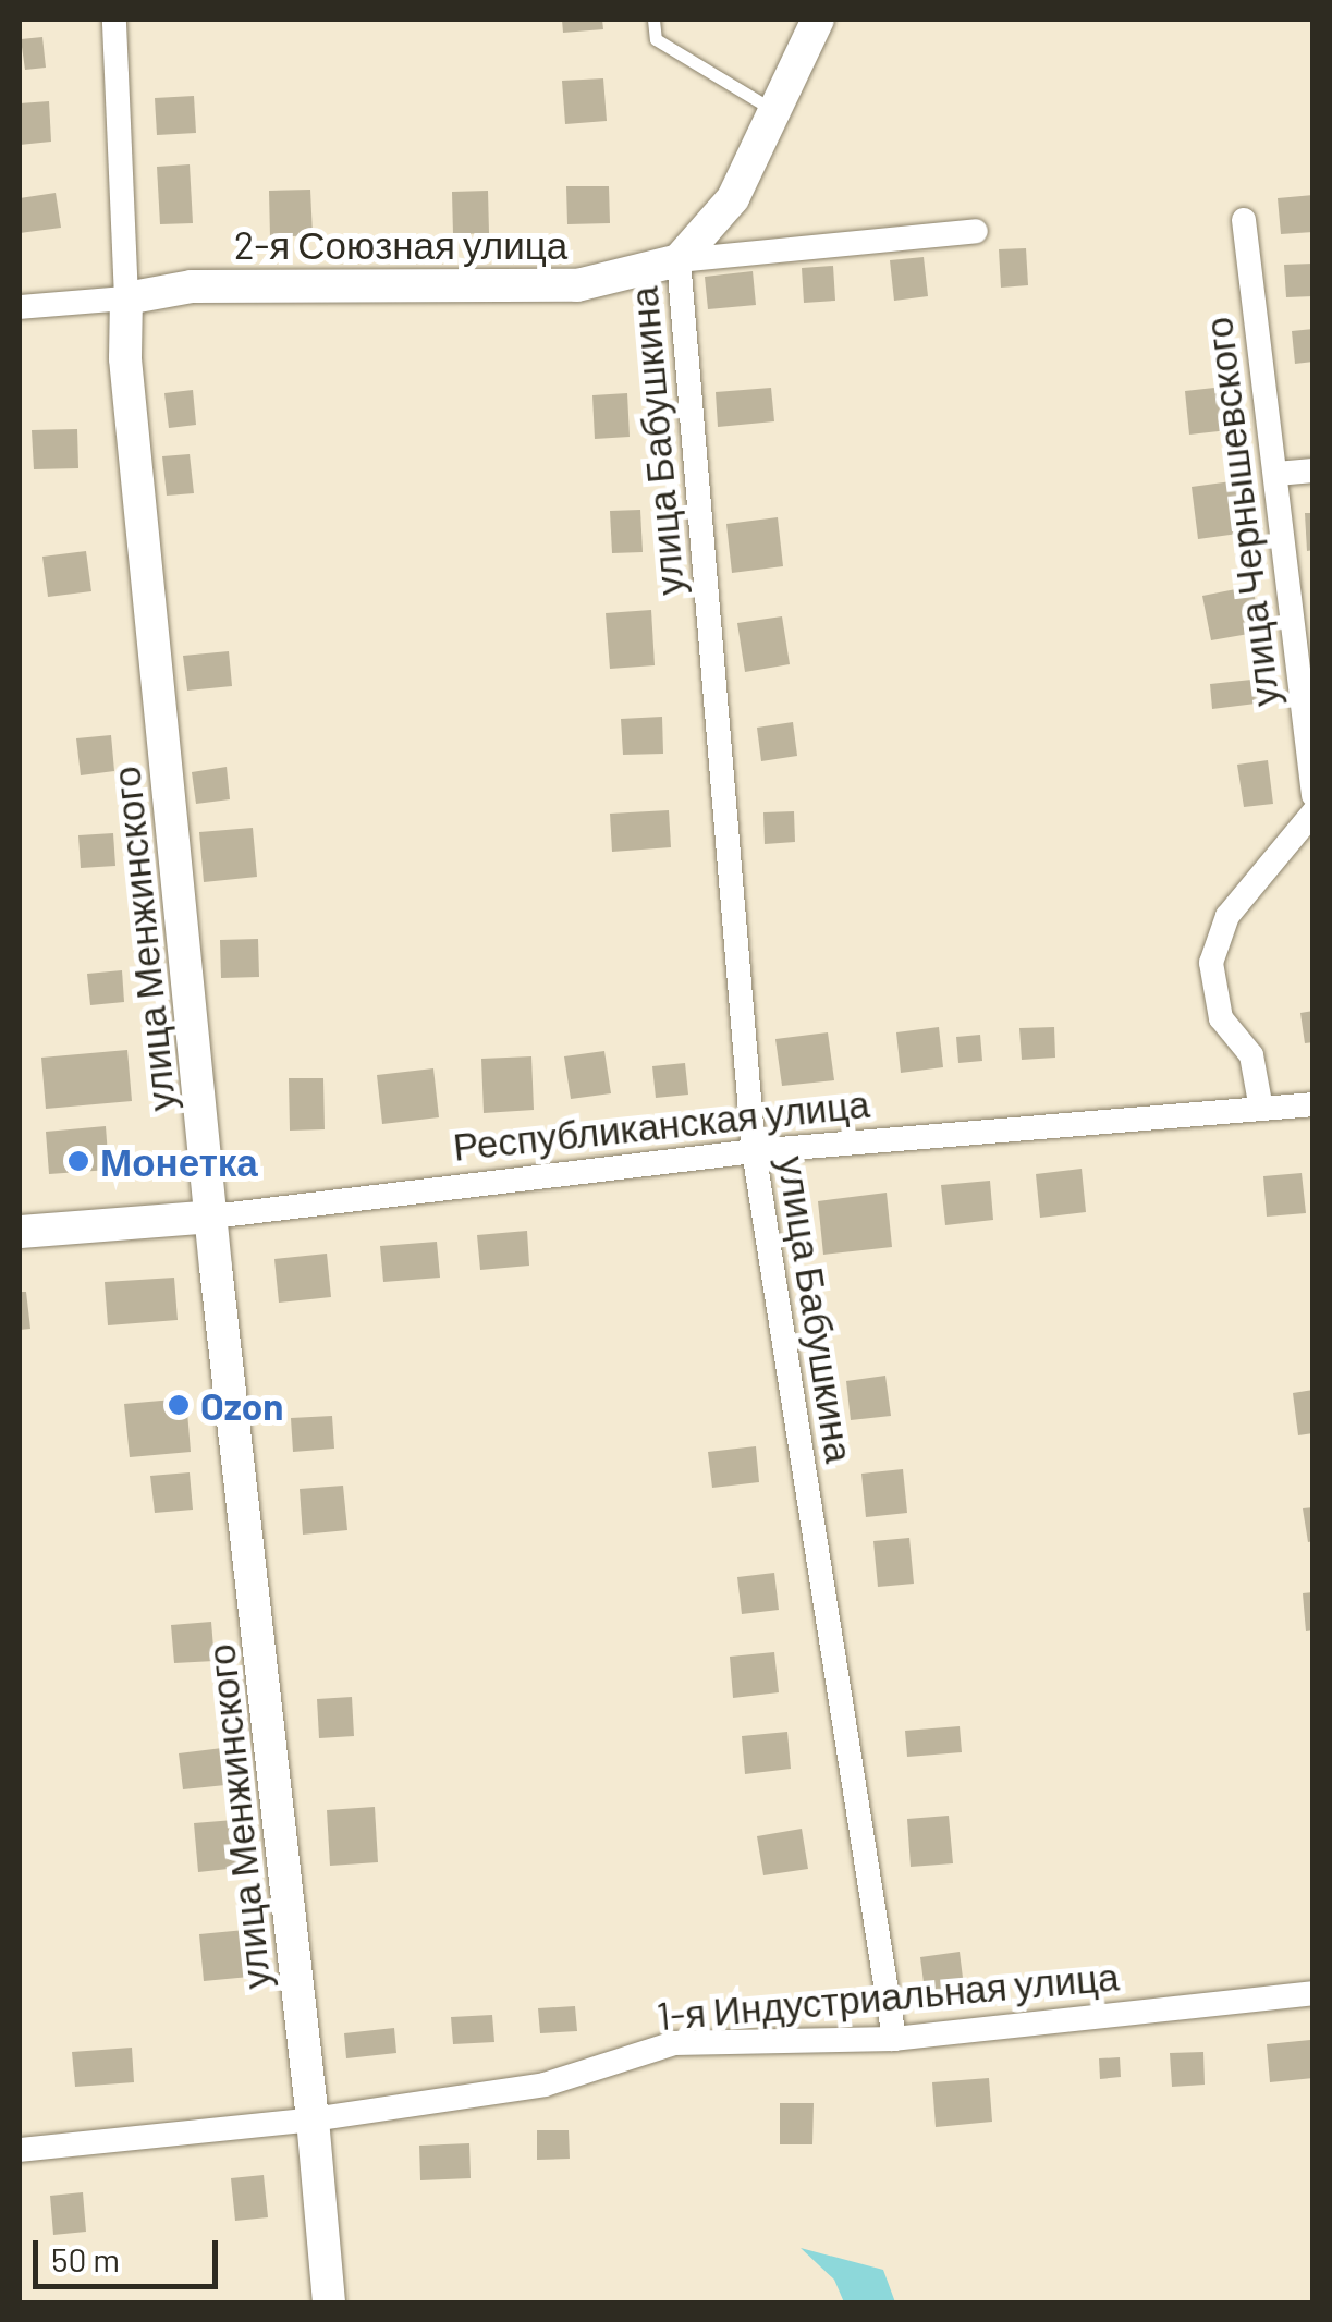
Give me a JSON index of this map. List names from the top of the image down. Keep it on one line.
{"streets":{"main road":["2-я Союзная улица","улица Менжинского","Республиканская улица"],"street":["улица Бабушкина","улица Чернышевского","1-я Индустриальная улица"]},"crossings":[["2-я Союзная улица","улица Бабушкина"],["2-я Союзная улица","улица Менжинского"],["улица Бабушкина","Республиканская улица"],["улица Бабушкина","1-я Индустриальная улица"],["улица Менжинского","Республиканская улица"],["улица Менжинского","1-я Индустриальная улица"]],"places":["Монетка","Ozon"],"scale_bar":"50 m"}
